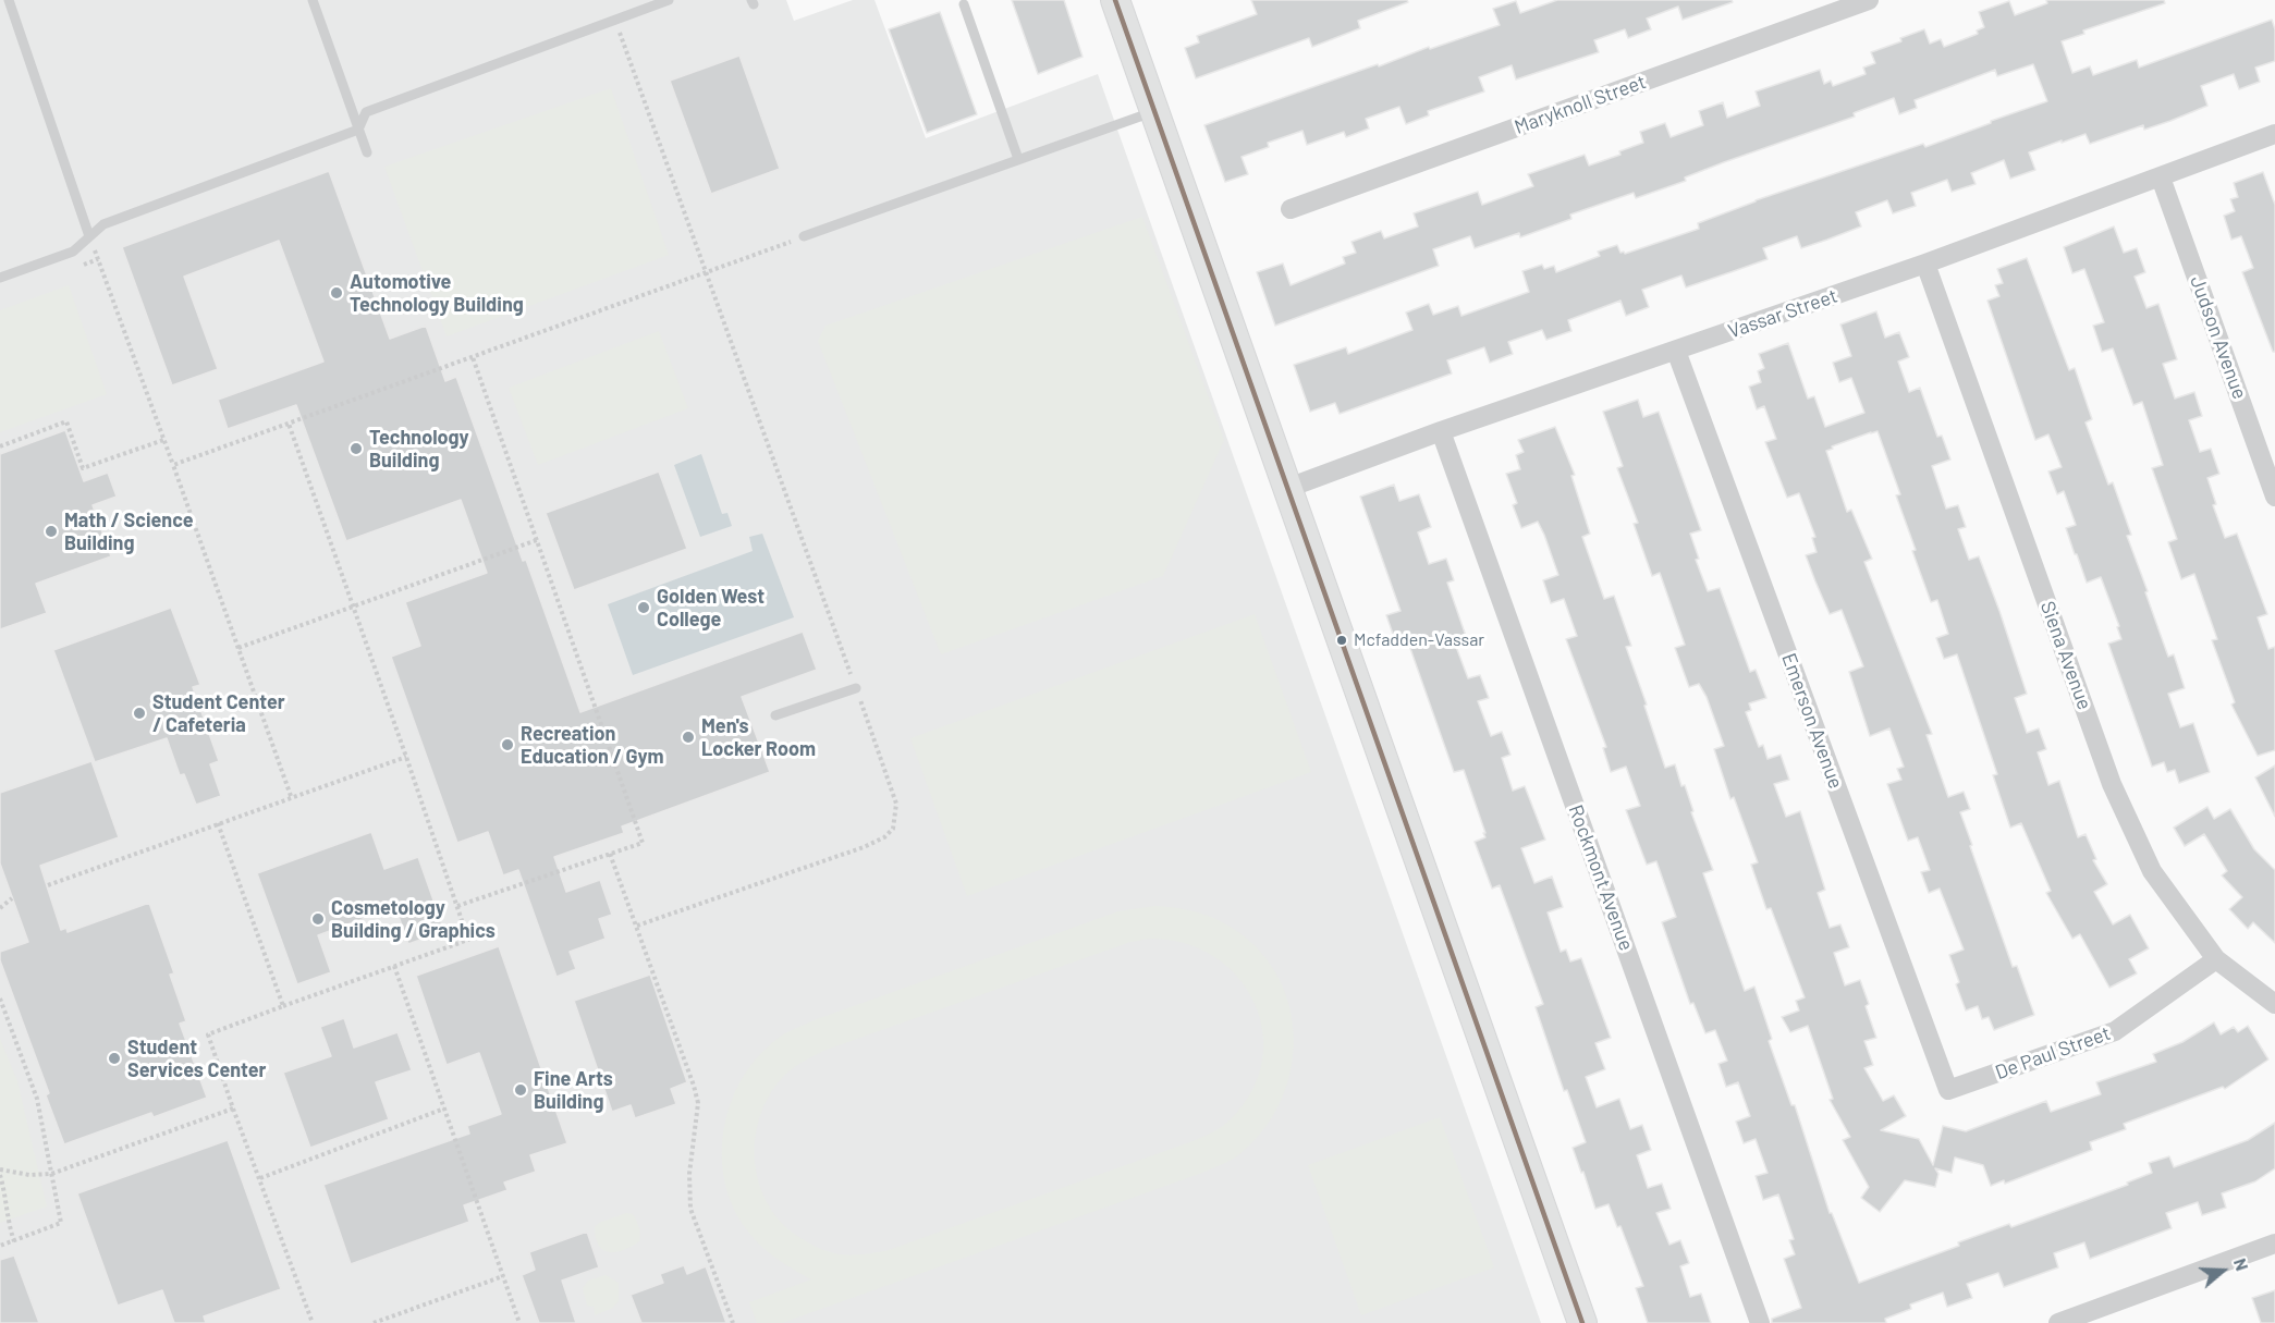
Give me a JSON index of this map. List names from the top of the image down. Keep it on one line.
{"streets":{"street":["Maryknoll Street","Vassar Street","Judson Avenue","Siena Avenue","Emerson Avenue","Rockmont Avenue","De Paul Street"]},"crossings":[["Vassar Street","Judson Avenue"],["Vassar Street","Siena Avenue"],["Vassar Street","Emerson Avenue"],["Vassar Street","Rockmont Avenue"],["Siena Avenue","De Paul Street"],["Emerson Avenue","De Paul Street"]],"places":["Automotive Technology Building","Technology Building","Math / Science Building","Golden West College","Mcfadden-Vassar","Student Center / Cafeteria","Men's Locker Room","Recreation Education / Gym","Cosmetology Building / Graphics","Student Services Center","Fine Arts Building"],"north":"right"}
